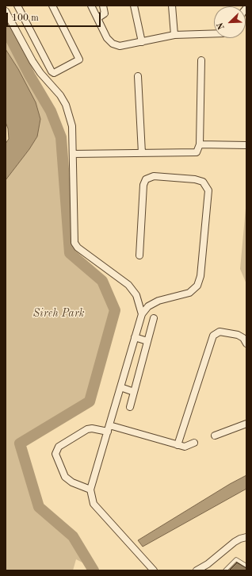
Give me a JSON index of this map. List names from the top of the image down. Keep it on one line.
{"parks":["Sireh Park"],"scale_bar":"100 m","north":"bottom left"}
